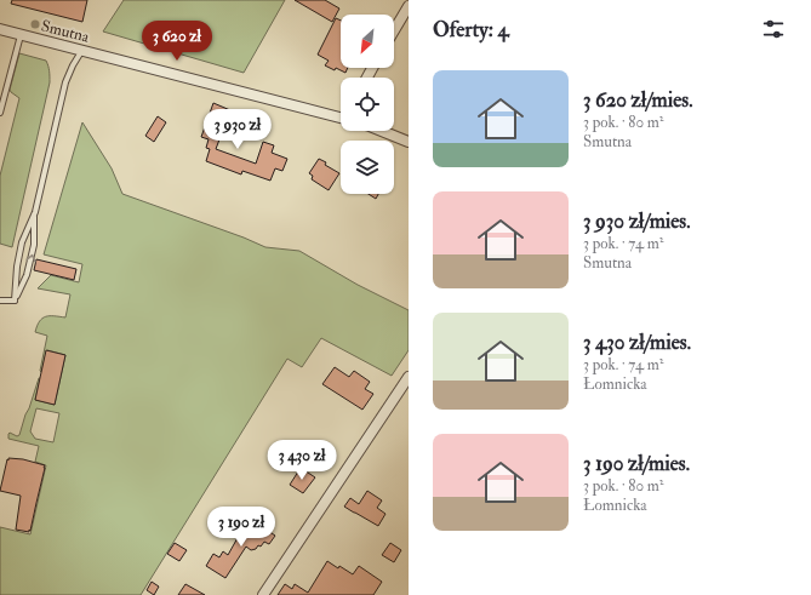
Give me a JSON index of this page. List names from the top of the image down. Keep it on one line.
{"streets":{"street":["Smutna"]},"north":"bottom left","page":{"heading":"Oferty: 4","price":["3 620 zł","3 930 zł","3 430 zł","3 190 zł"],"list":[{"name":"3 620 zł/mies.","note":"3 pok. · 80 m² · Smutna"},{"name":"3 930 zł/mies.","note":"3 pok. · 74 m² · Smutna"},{"name":"3 430 zł/mies.","note":"3 pok. · 74 m² · Łomnicka"},{"name":"3 190 zł/mies.","note":"3 pok. · 80 m² · Łomnicka"}]}}
